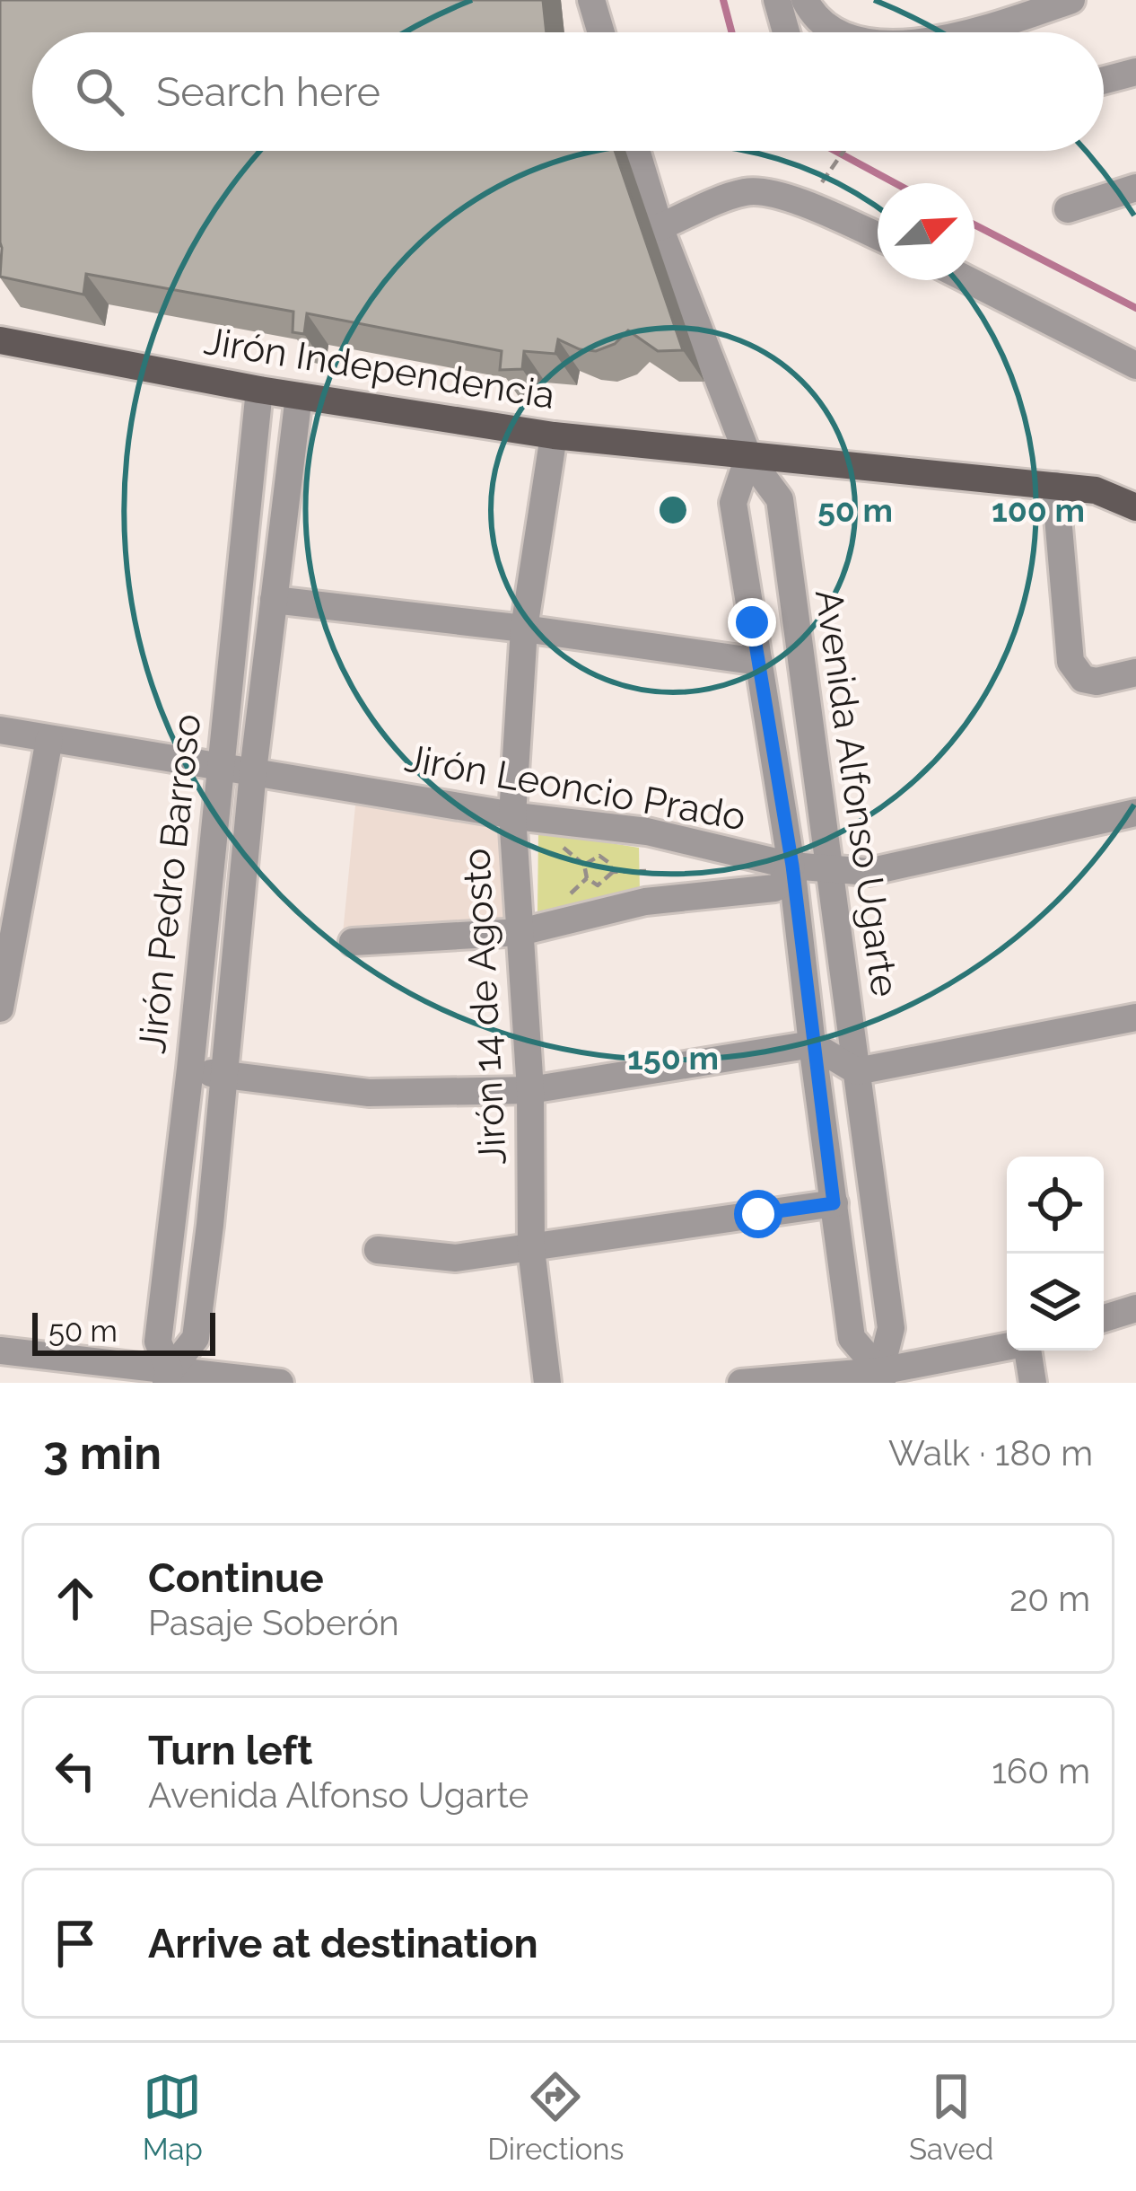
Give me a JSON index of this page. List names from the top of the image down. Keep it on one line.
{"streets":{"main road":["Jirón Independencia"],"street":["Jirón Leoncio Prado","Avenida Alfonso Ugarte","Jirón Pedro Barroso","Jirón 14 de Agosto"]},"crossings":[["Jirón Independencia","Avenida Alfonso Ugarte"],["Jirón Independencia","Jirón Pedro Barroso"],["Jirón Independencia","Jirón 14 de Agosto"],["Jirón Leoncio Prado","Avenida Alfonso Ugarte"],["Jirón Leoncio Prado","Jirón Pedro Barroso"],["Jirón Leoncio Prado","Jirón 14 de Agosto"]],"scale_bar":"50 m","north":"top right","page":{"search":"Search here","scale":"50 m","heading":["3 min","Walk · 180 m"],"list":[["Continue","Pasaje Soberón","20 m"],["Turn left","Avenida Alfonso Ugarte","160 m"],"Arrive at destination"],"nav":["Map","Directions","Saved"]},"rings":["50 m","100 m","150 m"]}
